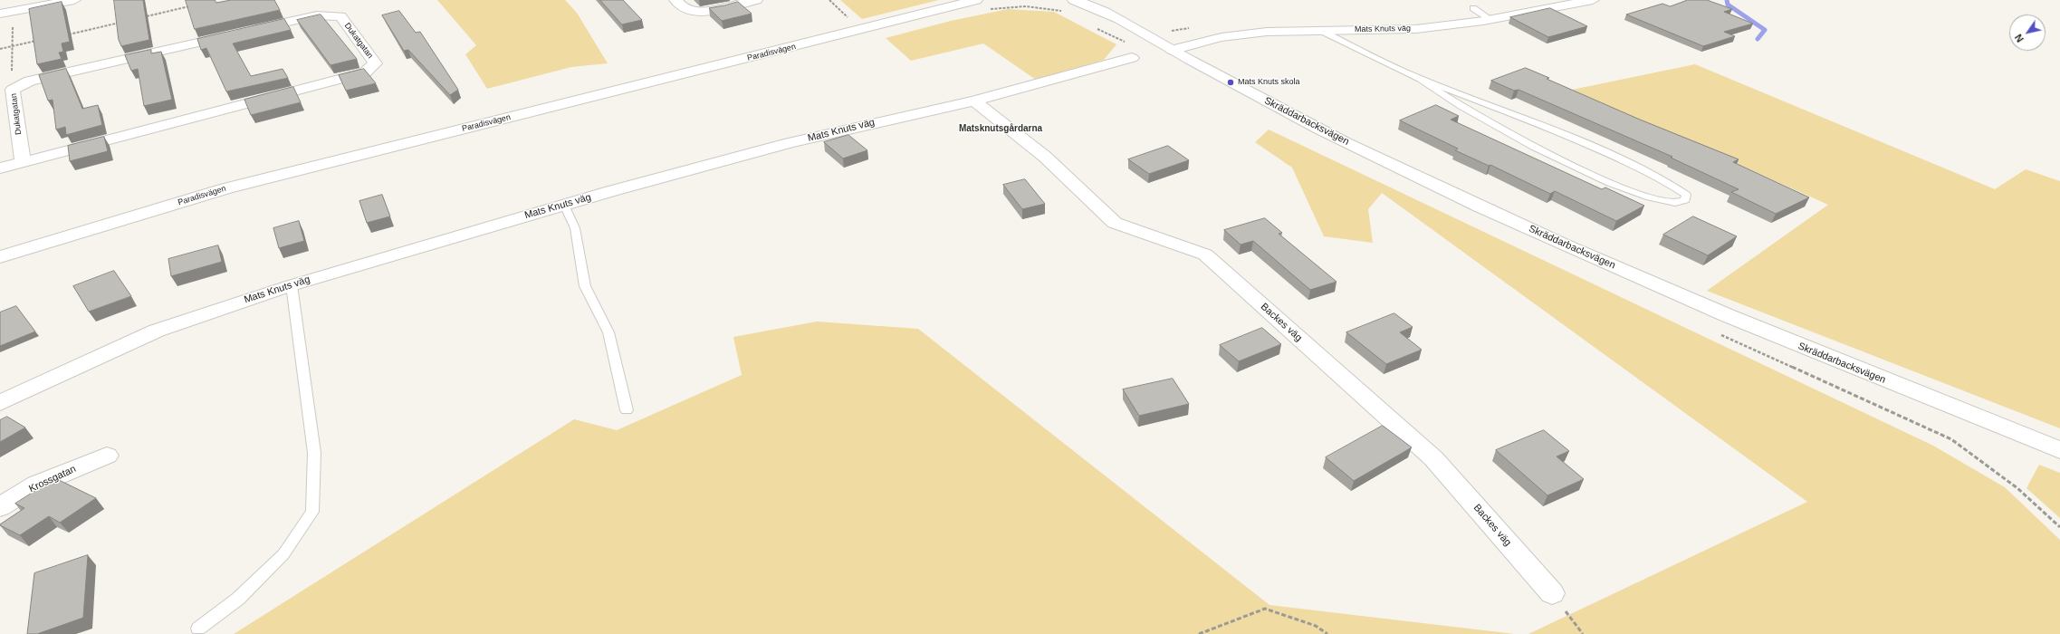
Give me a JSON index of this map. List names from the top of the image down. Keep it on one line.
{"streets":{"street":["Mats Knuts väg","Dukatgatan","Paradisvägen","Skräddarbacksvägen","Backes väg","Krossgatan"]},"crossings":[["Mats Knuts väg","Skräddarbacksvägen"],["Mats Knuts väg","Backes väg"]],"districts":["Matsknutsgårdarna"],"places":["Mats Knuts skola"],"north":"bottom left"}
